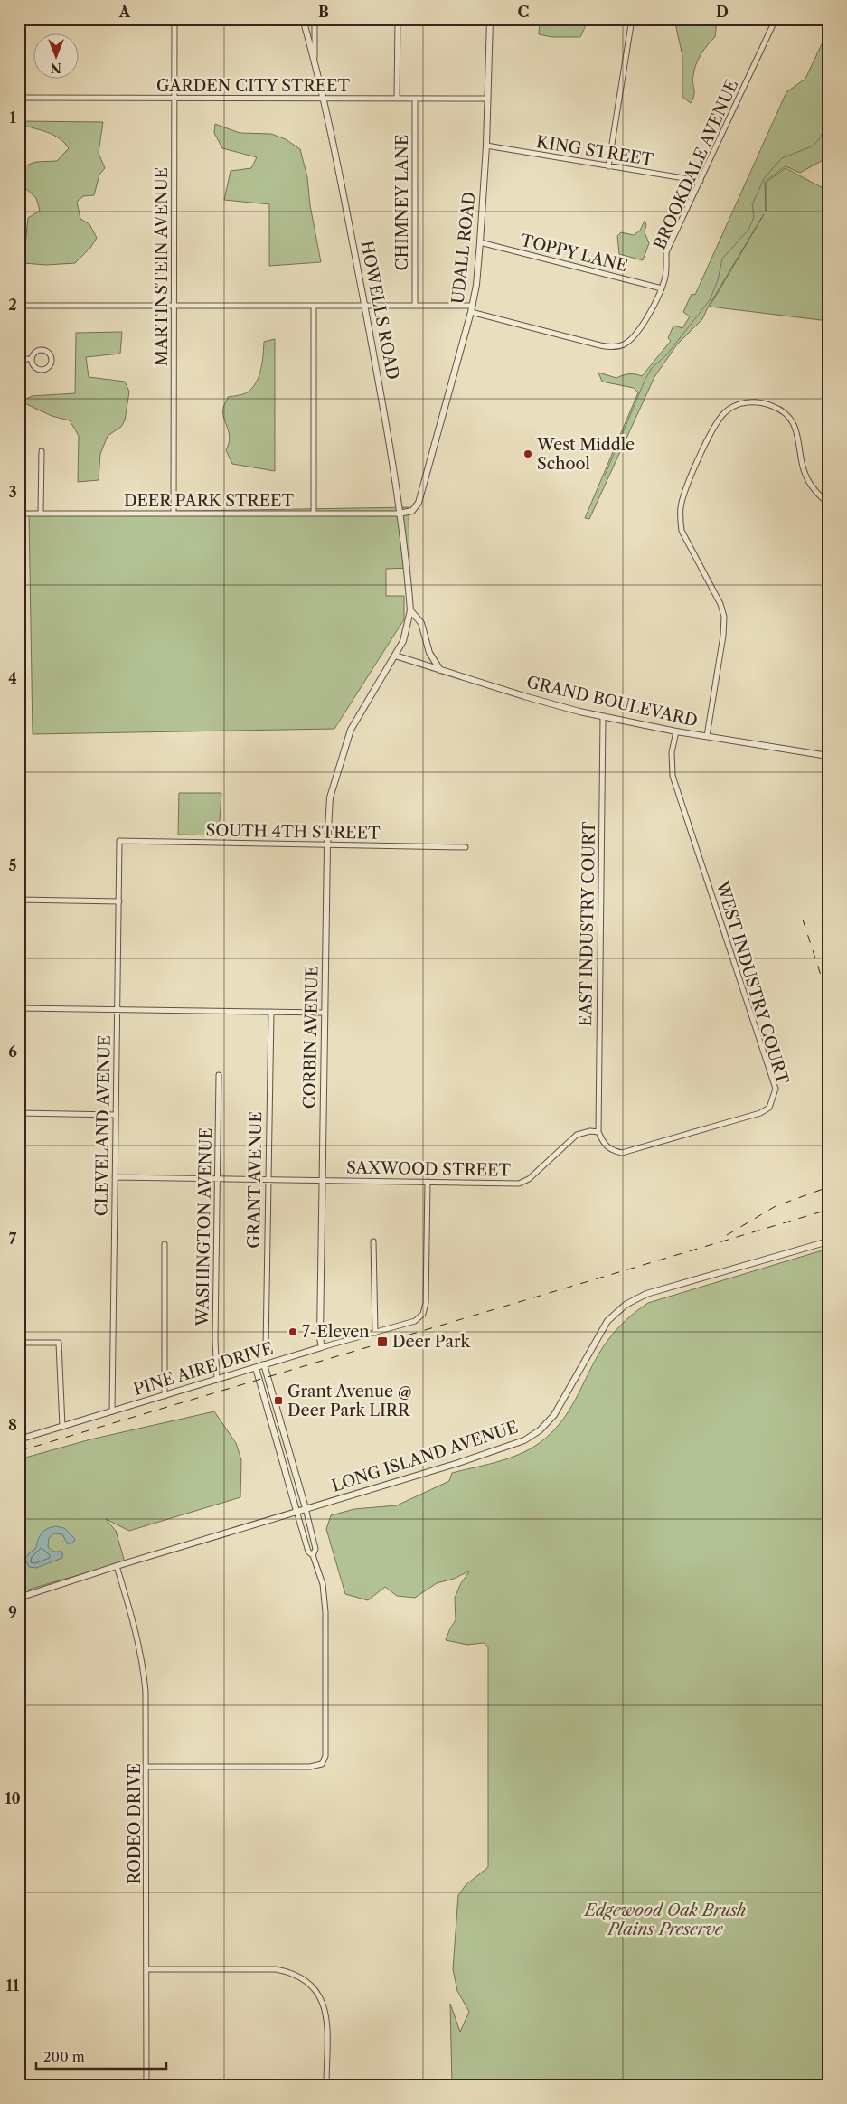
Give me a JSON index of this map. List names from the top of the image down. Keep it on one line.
{"streets":{"street":["GARDEN CITY STREET","KING STREET","BROOKDALE AVENUE","CHIMNEY LANE","UDALL ROAD","TOPPY LANE","MARTINSTEIN AVENUE","HOWELLS ROAD","DEER PARK STREET","GRAND BOULEVARD","SOUTH 4TH STREET","EAST INDUSTRY COURT","WEST INDUSTRY COURT","CORBIN AVENUE","CLEVELAND AVENUE","SAXWOOD STREET","GRANT AVENUE","WASHINGTON AVENUE","PINE AIRE DRIVE","LONG ISLAND AVENUE","RODEO DRIVE"]},"crossings":[["GARDEN CITY STREET","CHIMNEY LANE"],["GARDEN CITY STREET","UDALL ROAD"],["GARDEN CITY STREET","MARTINSTEIN AVENUE"],["GARDEN CITY STREET","HOWELLS ROAD"],["KING STREET","BROOKDALE AVENUE"],["KING STREET","UDALL ROAD"],["BROOKDALE AVENUE","CHIMNEY LANE"],["BROOKDALE AVENUE","UDALL ROAD"],["BROOKDALE AVENUE","TOPPY LANE"],["BROOKDALE AVENUE","MARTINSTEIN AVENUE"],["BROOKDALE AVENUE","HOWELLS ROAD"],["UDALL ROAD","TOPPY LANE"],["UDALL ROAD","HOWELLS ROAD"],["UDALL ROAD","DEER PARK STREET"],["MARTINSTEIN AVENUE","DEER PARK STREET"],["HOWELLS ROAD","DEER PARK STREET"],["HOWELLS ROAD","CORBIN AVENUE"],["GRAND BOULEVARD","EAST INDUSTRY COURT"],["GRAND BOULEVARD","WEST INDUSTRY COURT"],["GRAND BOULEVARD","CORBIN AVENUE"],["SOUTH 4TH STREET","CORBIN AVENUE"],["SOUTH 4TH STREET","CLEVELAND AVENUE"],["EAST INDUSTRY COURT","WEST INDUSTRY COURT"],["EAST INDUSTRY COURT","SAXWOOD STREET"],["WEST INDUSTRY COURT","SAXWOOD STREET"],["CORBIN AVENUE","SAXWOOD STREET"],["CORBIN AVENUE","PINE AIRE DRIVE"],["CLEVELAND AVENUE","SAXWOOD STREET"],["CLEVELAND AVENUE","PINE AIRE DRIVE"],["SAXWOOD STREET","GRANT AVENUE"],["SAXWOOD STREET","WASHINGTON AVENUE"],["SAXWOOD STREET","PINE AIRE DRIVE"],["WASHINGTON AVENUE","PINE AIRE DRIVE"],["LONG ISLAND AVENUE","RODEO DRIVE"]],"parks":["Edgewood Oak Brush Plains Preserve"],"places":{"other":["West Middle School","7-Eleven"],"transit":["Deer Park","Grant Avenue @ Deer Park LIRR"]},"scale_bar":"200 m","north":"bottom","grid":{"columns":["A","B","C","D"],"rows":["1","2","3","4","5","6","7","8","9","10","11"]}}
